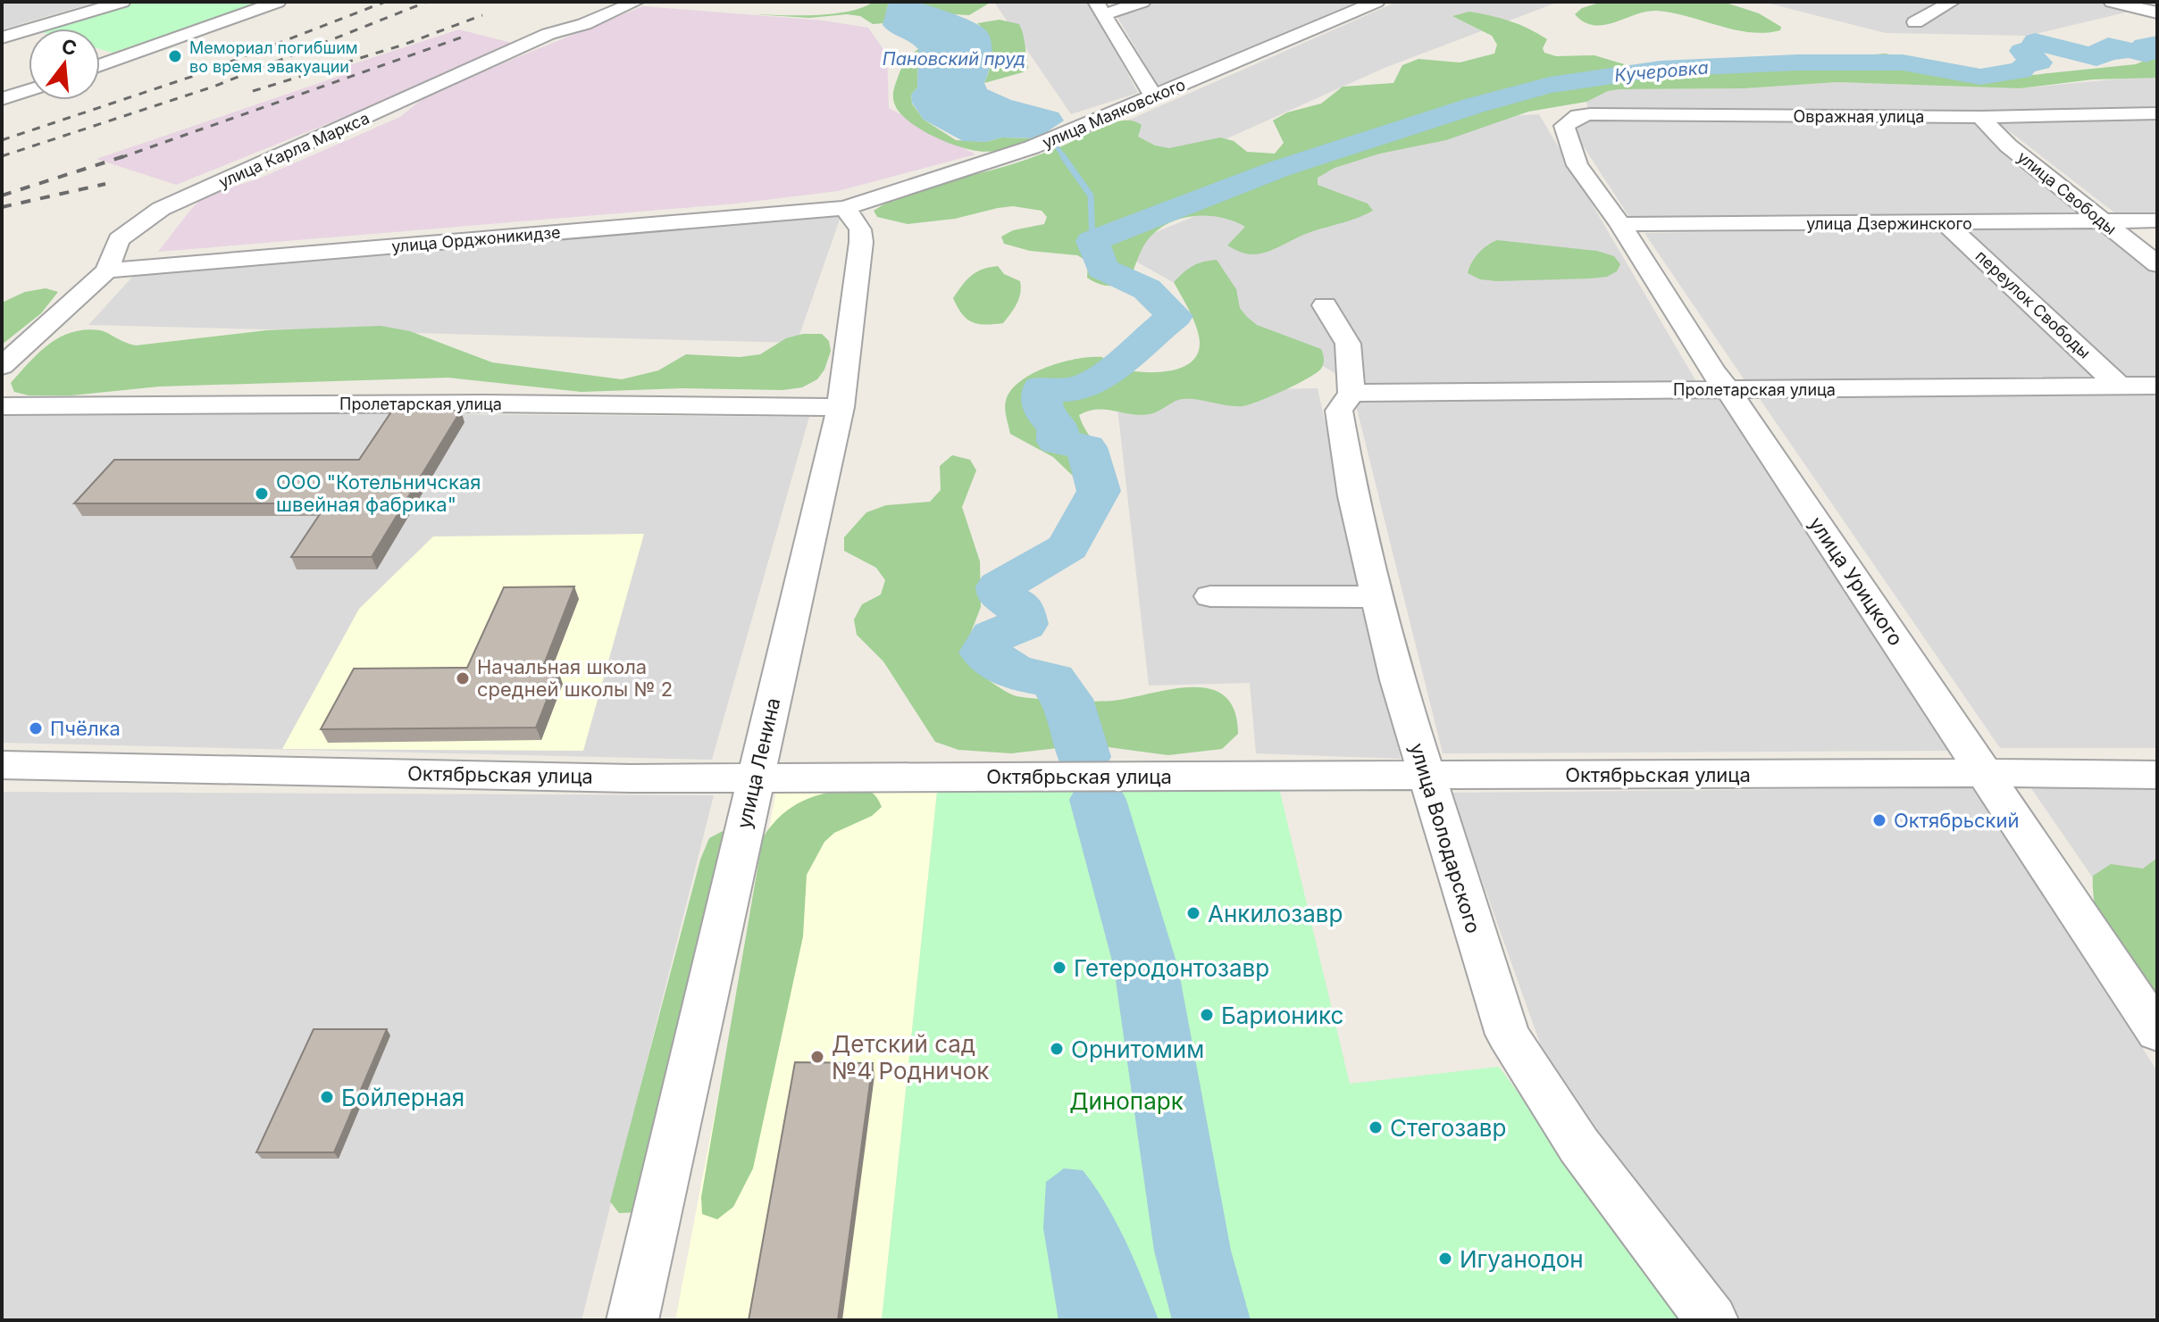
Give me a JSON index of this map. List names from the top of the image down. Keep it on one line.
{"streets":{"street":["улица Маяковского","Овражная улица","улица Карла Маркса","улица Свободы","улица Дзержинского","улица Орджоникидзе","переулок Свободы","Пролетарская улица","улица Урицкого","улица Ленина","Октябрьская улица","улица Володарского"]},"crossings":[["улица Маяковского","улица Орджоникидзе"],["улица Маяковского","улица Ленина"],["Овражная улица","улица Свободы"],["Овражная улица","улица Урицкого"],["улица Карла Маркса","улица Орджоникидзе"],["улица Свободы","улица Дзержинского"],["улица Дзержинского","переулок Свободы"],["улица Дзержинского","улица Урицкого"],["улица Орджоникидзе","улица Ленина"],["переулок Свободы","Пролетарская улица"],["Пролетарская улица","улица Урицкого"],["Пролетарская улица","улица Ленина"],["Пролетарская улица","улица Володарского"],["улица Урицкого","Октябрьская улица"],["улица Ленина","Октябрьская улица"],["Октябрьская улица","улица Володарского"]],"water":["Пановский пруд","Кучеровка"],"parks":["Динопарк"],"places":["Мемориал погибшим во время эвакуации","ООО \"Котельничская швейная фабрика\"","Начальная школа средней школы № 2","Пчёлка","Октябрьский","Анкилозавр","Гетеродонтозавр","Барионикс","Орнитомим","Детский сад №4 Родничок","Бойлерная","Стегозавр","Игуанодон"],"north":"top"}
